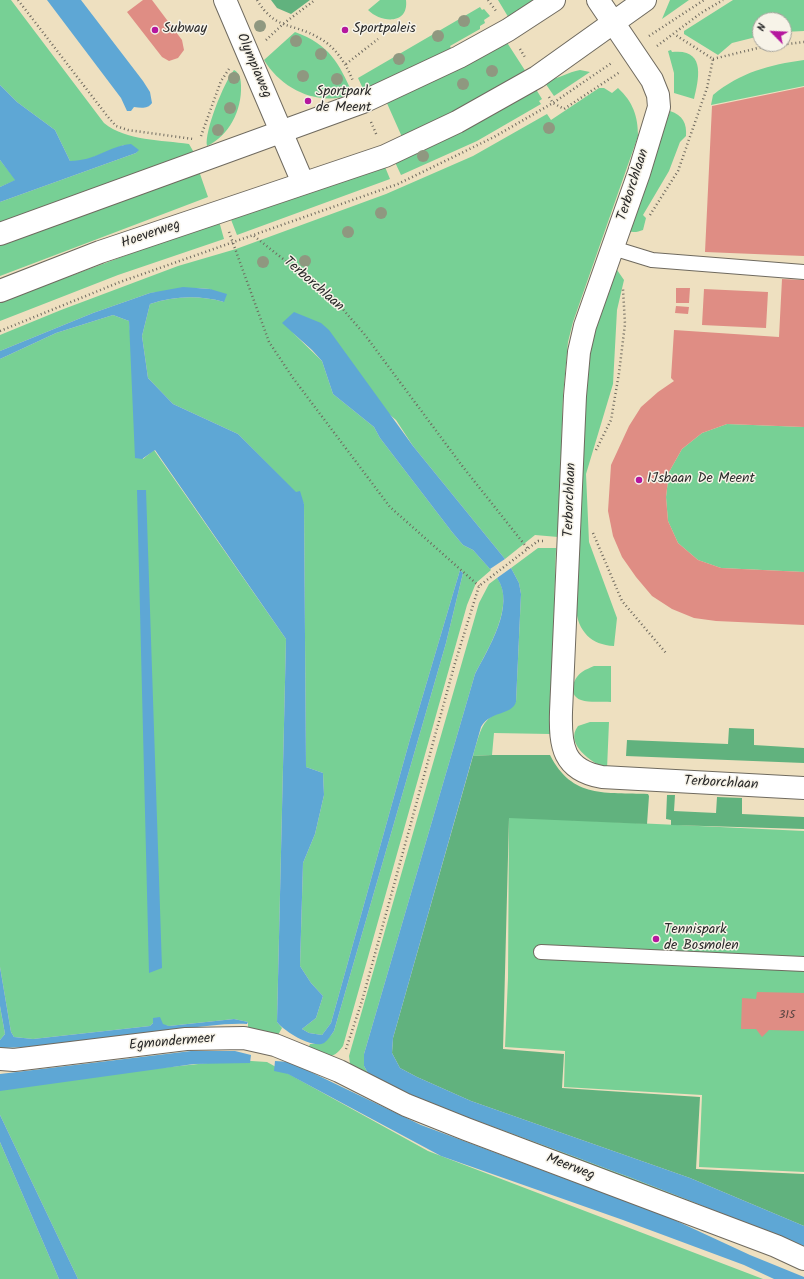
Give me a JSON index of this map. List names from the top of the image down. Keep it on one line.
{"streets":{"street":["Olympiaweg","Terborchlaan","Hoeverweg","Egmondermeer","Meerweg"]},"crossings":[["Egmondermeer","Meerweg"]],"places":["Subway","Sportpaleis","Sportpark de Meent","IJsbaan De Meent","Tennispark de Bosmolen"],"house_numbers":["315"],"north":"top left"}
